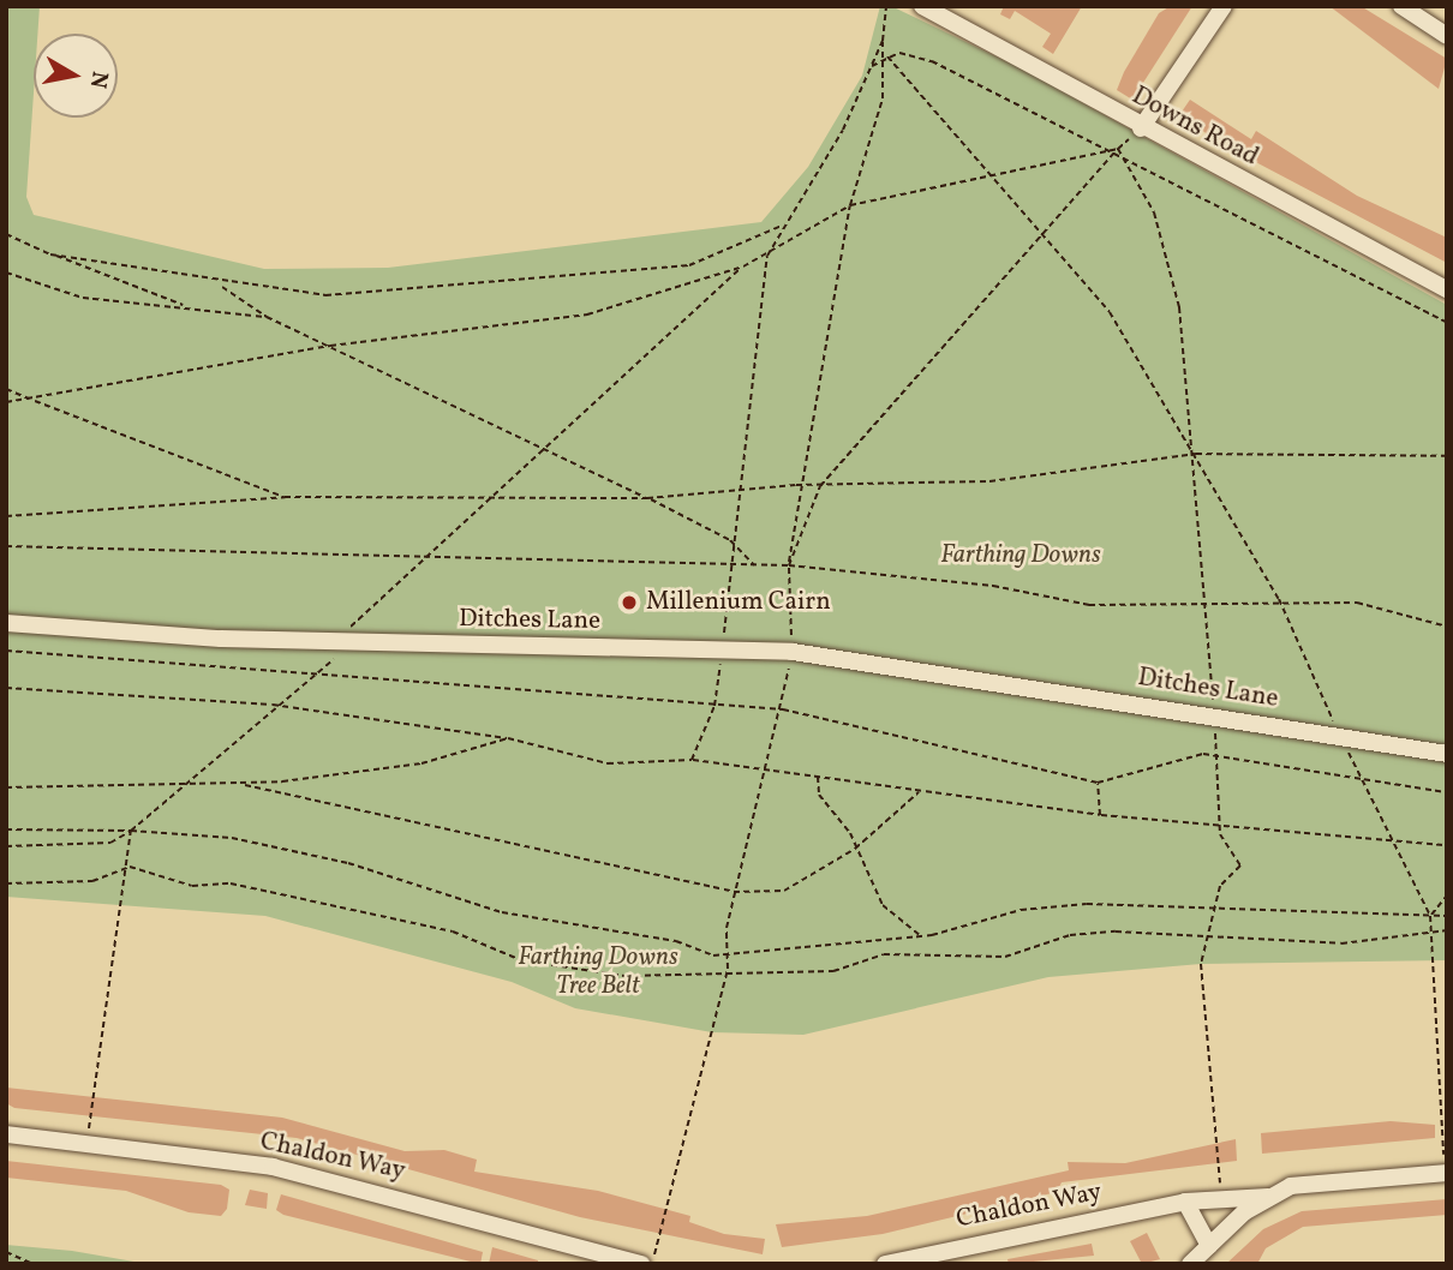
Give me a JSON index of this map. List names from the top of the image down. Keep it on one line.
{"streets":{"street":["Downs Road","Ditches Lane","Chaldon Way"]},"parks":["Farthing Downs","Farthing Downs Tree Belt"],"places":["Millenium Cairn"],"north":"right"}
